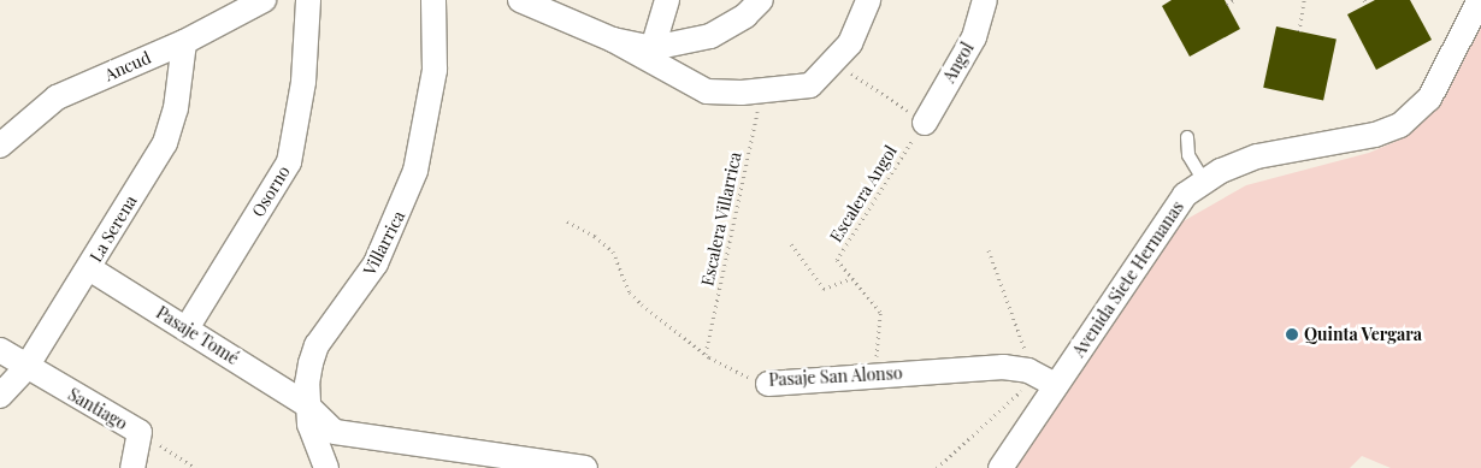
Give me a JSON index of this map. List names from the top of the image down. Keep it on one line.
{"streets":{"street":["Angol","Ancud","Osorno","La Serena","Villarrica","Avenida Siete Hermanas","Pasaje Tomé","Pasaje San Alonso","Santiago"],"path":["Escalera Angol","Escalera Villarrica"]},"crossings":[["Angol","Escalera Angol"],["Ancud","La Serena"],["Osorno","Pasaje Tomé"],["Escalera Angol","Pasaje San Alonso"],["Escalera Villarrica","Pasaje San Alonso"],["La Serena","Pasaje Tomé"],["La Serena","Santiago"],["Villarrica","Pasaje Tomé"],["Avenida Siete Hermanas","Pasaje San Alonso"]],"places":["Quinta Vergara"]}
